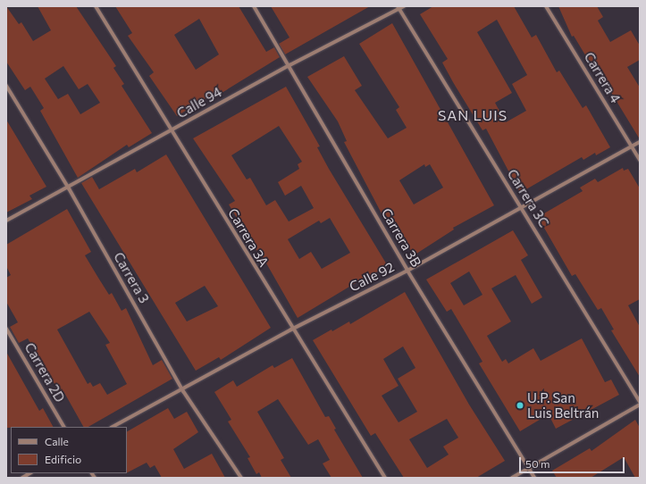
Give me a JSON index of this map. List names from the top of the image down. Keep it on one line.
{"streets":{"street":["Carrera 4","Calle 94","Carrera 3C","Carrera 3A","Carrera 3B","Calle 92","Carrera 3","Carrera 2D"]},"crossings":[["Carrera 4","Calle 92"],["Calle 94","Carrera 3C"],["Calle 94","Carrera 3A"],["Calle 94","Carrera 3B"],["Calle 94","Carrera 3"],["Carrera 3C","Calle 92"],["Carrera 3A","Calle 92"],["Carrera 3B","Calle 92"],["Calle 92","Carrera 3"]],"districts":["SAN LUIS"],"places":["U.P. San Luis Beltrán"],"legend":["Calle","Edificio"],"scale_bar":"50 m"}
